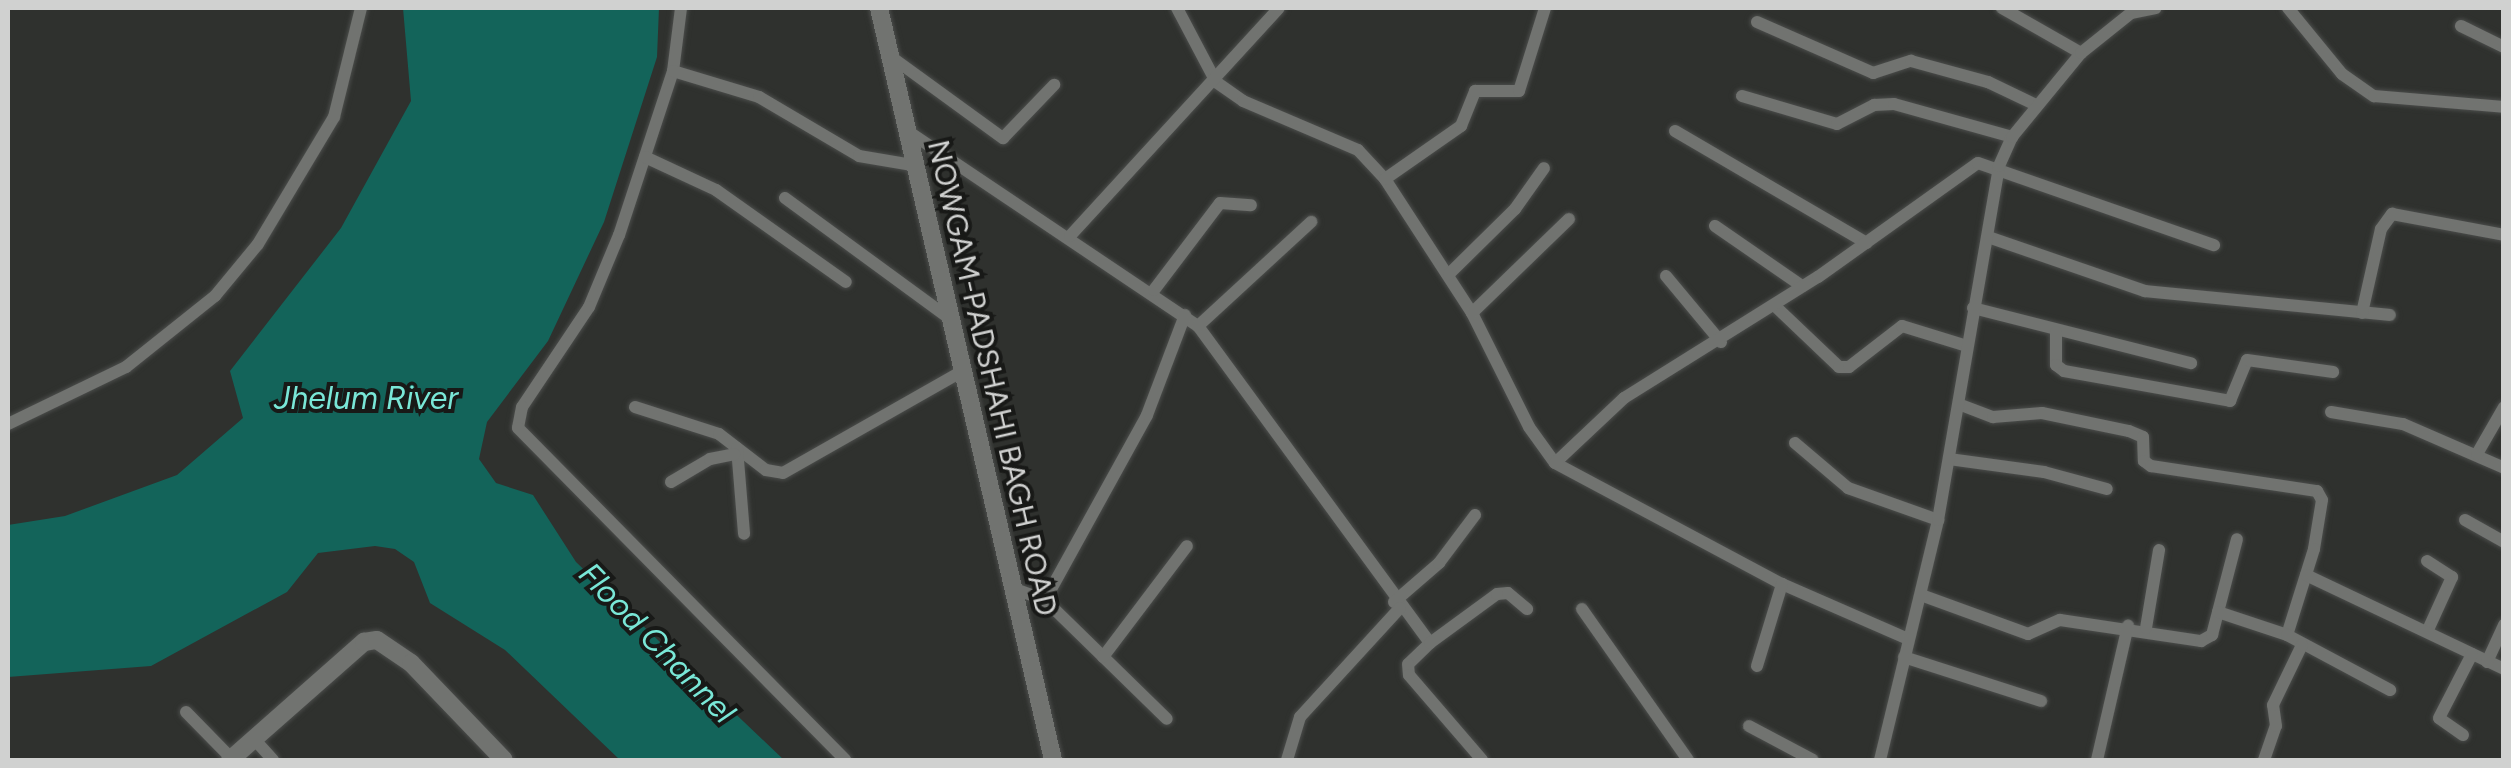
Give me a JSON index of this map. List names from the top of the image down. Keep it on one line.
{"streets":{"main road":["NOWGAM-PADSHAHI BAGH ROAD"]},"water":["Jhelum River","Flood Channel"]}
